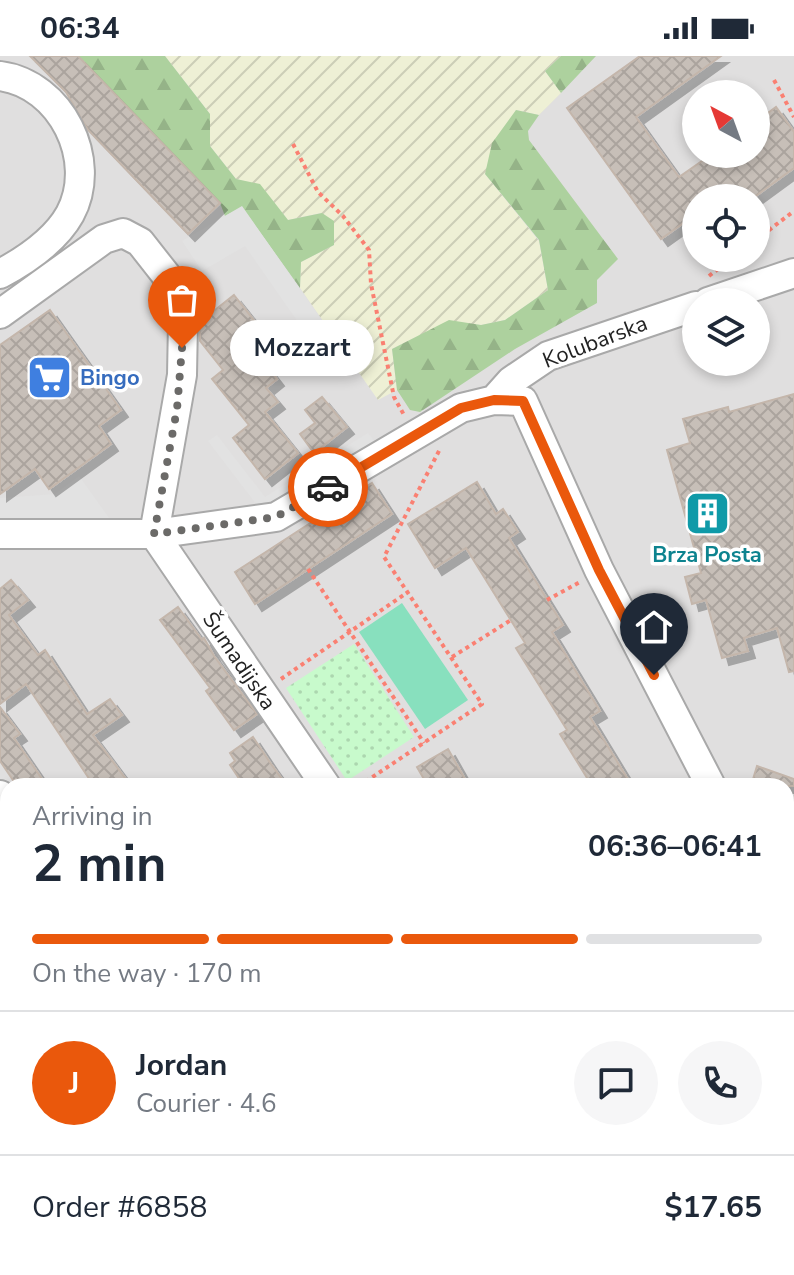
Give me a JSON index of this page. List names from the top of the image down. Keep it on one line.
{"streets":{"street":["Kolubarska","Šumadijska"]},"crossings":[["Kolubarska","Šumadijska"]],"places":{"other":["Mozzart"],"supermarket":["Bingo"],"building":["Brza Posta"]},"north":"top left","page":{"status":"06:34","bubble":"Mozzart","heading":["2 min","Arriving in","06:36–06:41"],"panel":["Jordan","Courier · 4.6","Order #6858","$17.65"],"bar":"On the way · 170 m","round":"J"}}
